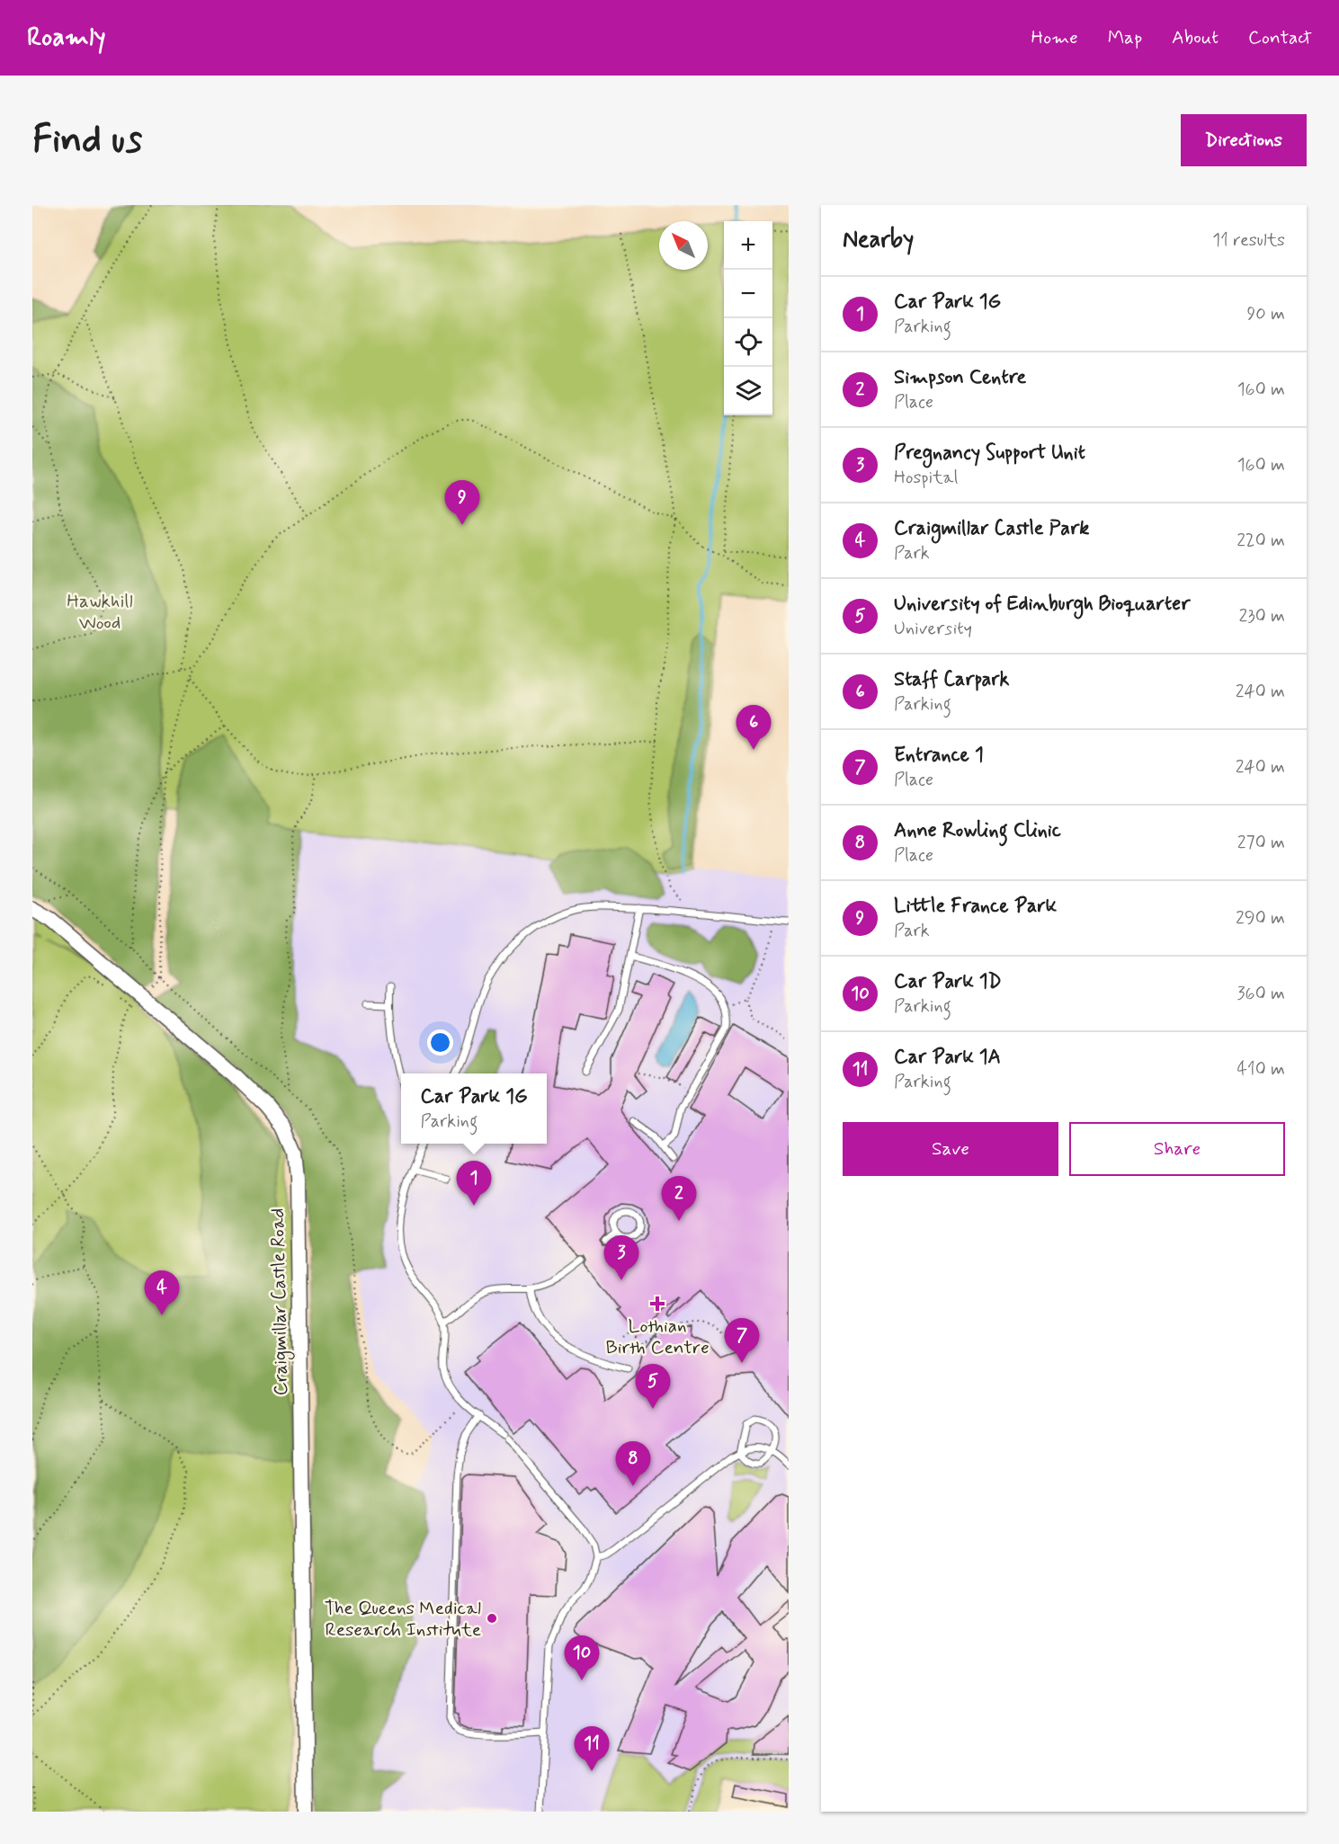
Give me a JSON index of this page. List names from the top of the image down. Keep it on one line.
{"streets":{"street":["Craigmillar Castle Road"]},"parks":["Hawkhill Wood"],"places":{"health":["Lothian Birth Centre"],"other":["The Queens Medical Research Institute"]},"north":"top left","page":{"header":"Roamly","nav":["Home","Map","About","Contact"],"buttons":["Directions",["Save","Share"]],"title":"Find us","heading":["Nearby","11 results"],"map_buttons":["+","−"],"list":[{"mark":"1","name":"Car Park 1G","note":"Parking","value":"90 m"},{"mark":"2","name":"Simpson Centre","note":"Place","value":"160 m"},{"mark":"3","name":"Pregnancy Support Unit","note":"Hospital","value":"160 m"},{"mark":"4","name":"Craigmillar Castle Park","note":"Park","value":"220 m"},{"mark":"5","name":"University of Edinburgh Bioquarter","note":"University","value":"230 m"},{"mark":"6","name":"Staff Carpark","note":"Parking","value":"240 m"},{"mark":"7","name":"Entrance 1","note":"Place","value":"240 m"},{"mark":"8","name":"Anne Rowling Clinic","note":"Place","value":"270 m"},{"mark":"9","name":"Little France Park","note":"Park","value":"290 m"},{"mark":"10","name":"Car Park 1D","note":"Parking","value":"360 m"},{"mark":"11","name":"Car Park 1A","note":"Parking","value":"410 m"}],"pins":["9","6","1","2","3","4","7","5","8","10","11"],"popup":["Car Park 1G","Parking"]}}
